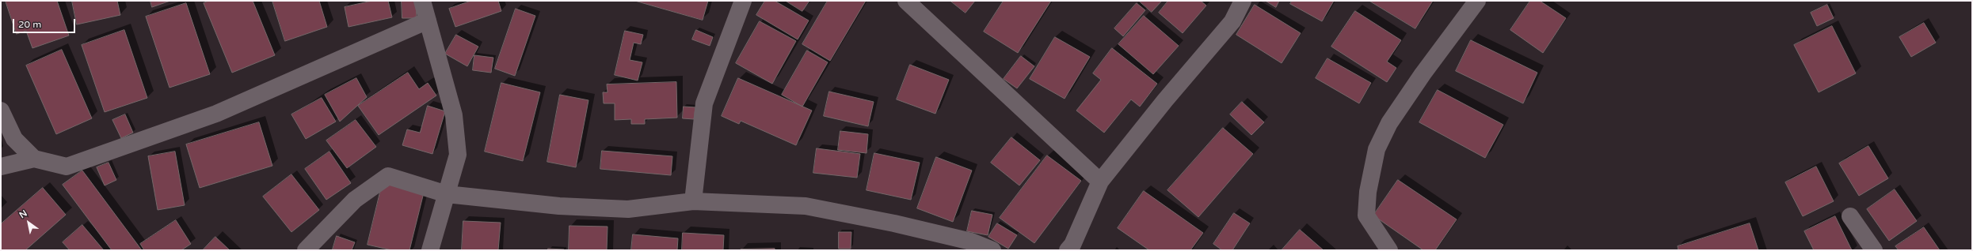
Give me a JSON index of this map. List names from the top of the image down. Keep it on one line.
{"scale_bar":"20 m","north":"top left"}
